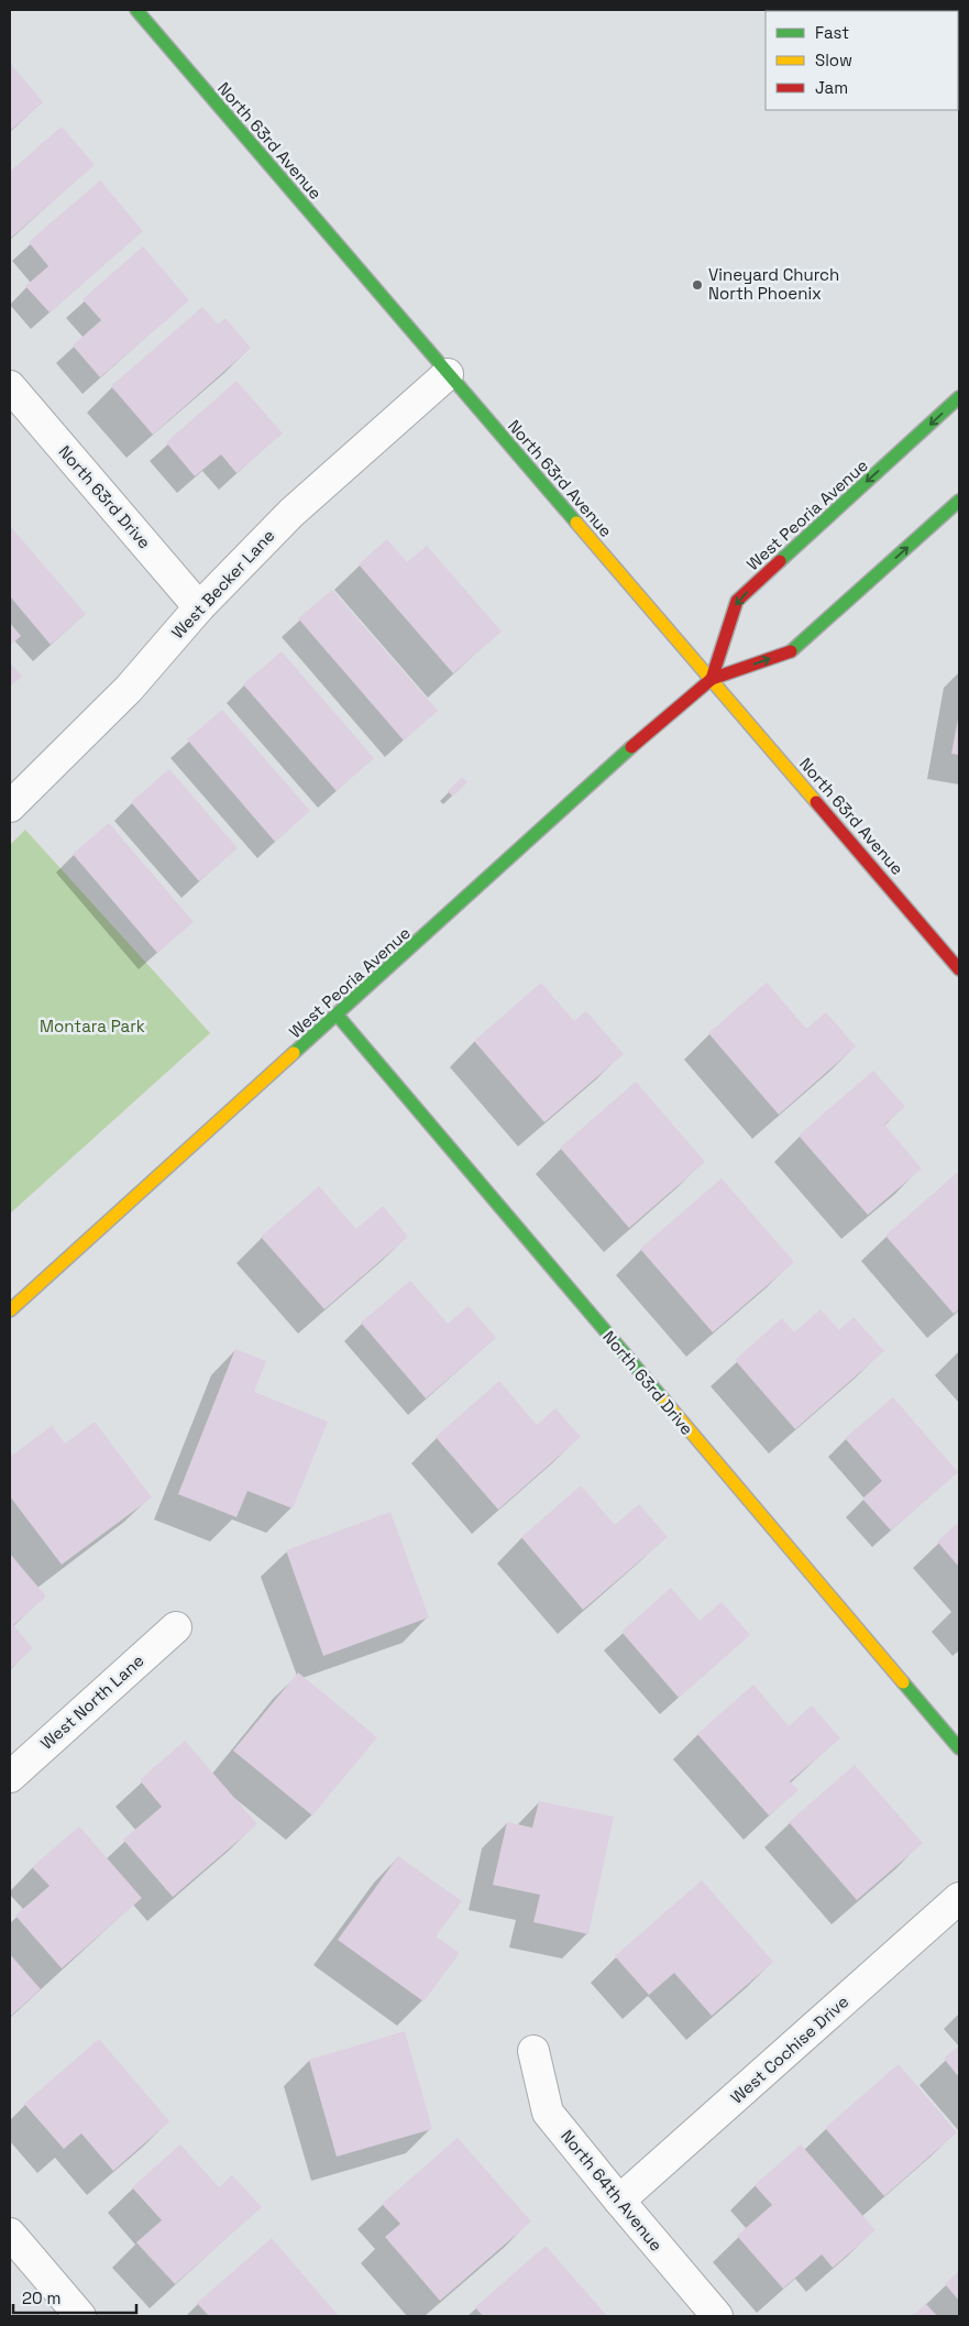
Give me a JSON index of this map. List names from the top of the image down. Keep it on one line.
{"streets":{"street":["North 63rd Avenue","North 63rd Drive","West Peoria Avenue","West Becker Lane","West North Lane","West Cochise Drive","North 64th Avenue"]},"crossings":[["North 63rd Avenue","West Peoria Avenue"],["North 63rd Avenue","West Becker Lane"],["North 63rd Drive","West Peoria Avenue"],["North 63rd Drive","West Becker Lane"],["West Cochise Drive","North 64th Avenue"]],"parks":["Montara Park"],"places":["Vineyard Church North Phoenix"],"legend":["Fast","Slow","Jam"],"scale_bar":"20 m"}
